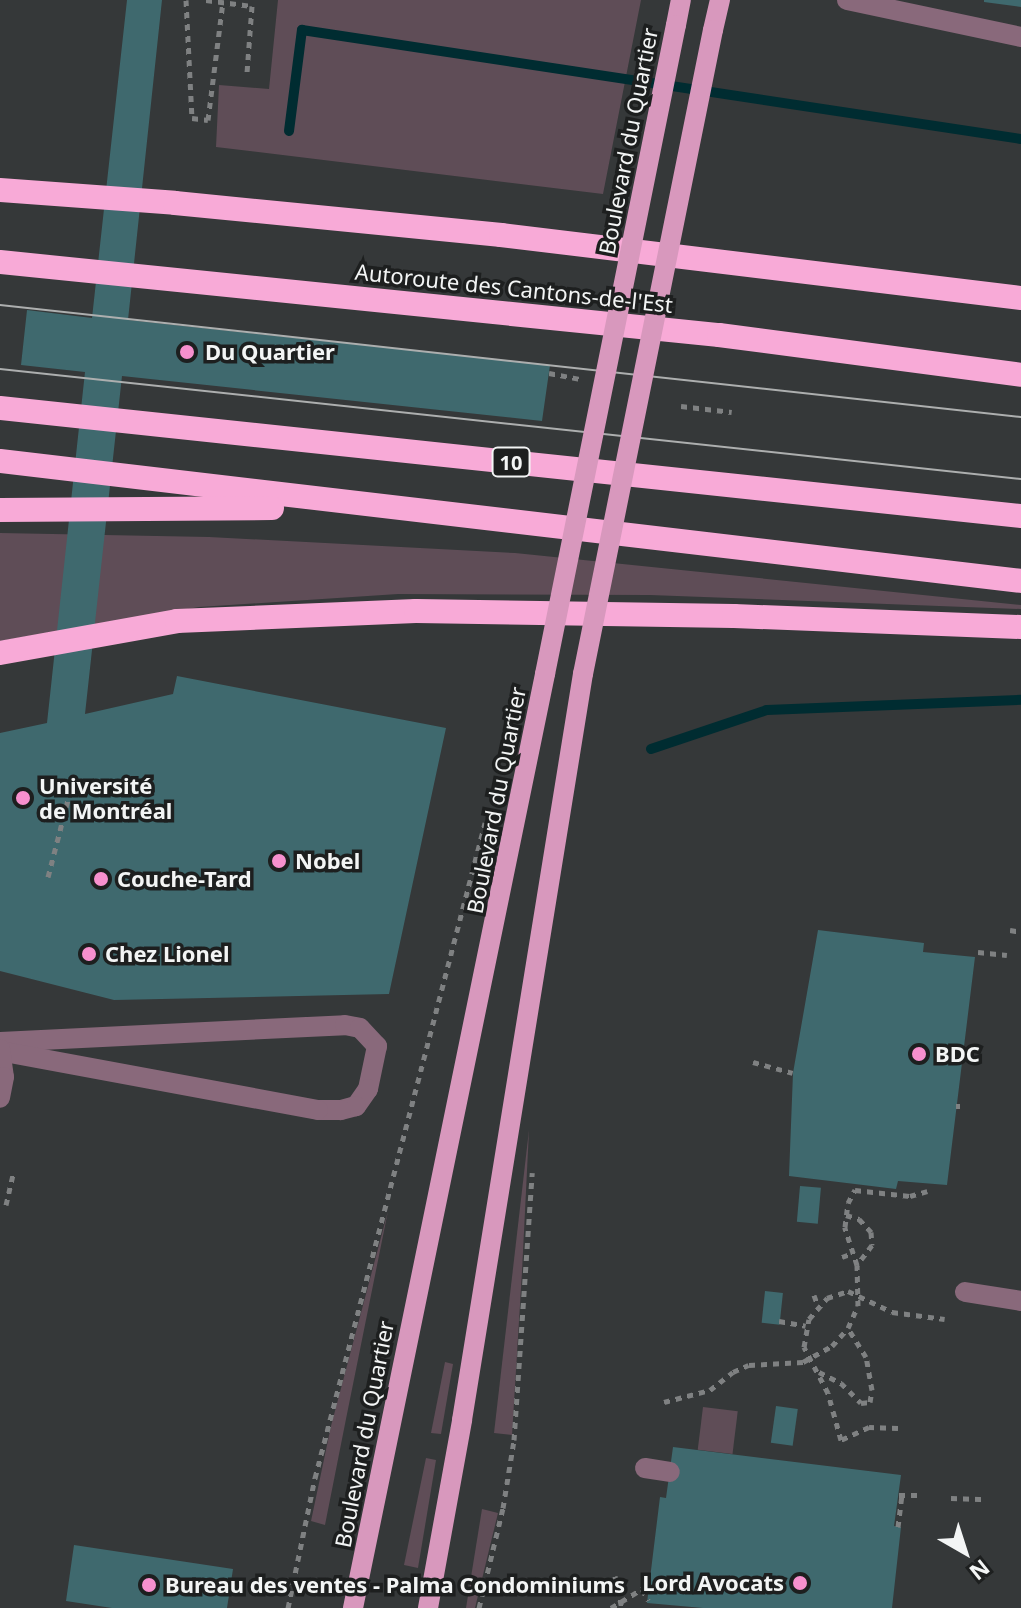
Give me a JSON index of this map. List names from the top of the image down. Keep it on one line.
{"streets":{"highway":["Autoroute des Cantons-de-l'Est","10"],"main road":["Boulevard du Quartier"]},"places":["Du Quartier","Université de Montréal","Nobel","Couche-Tard","Chez Lionel","BDC","Lord Avocats","Bureau des ventes - Palma Condominiums"],"north":"bottom right"}
